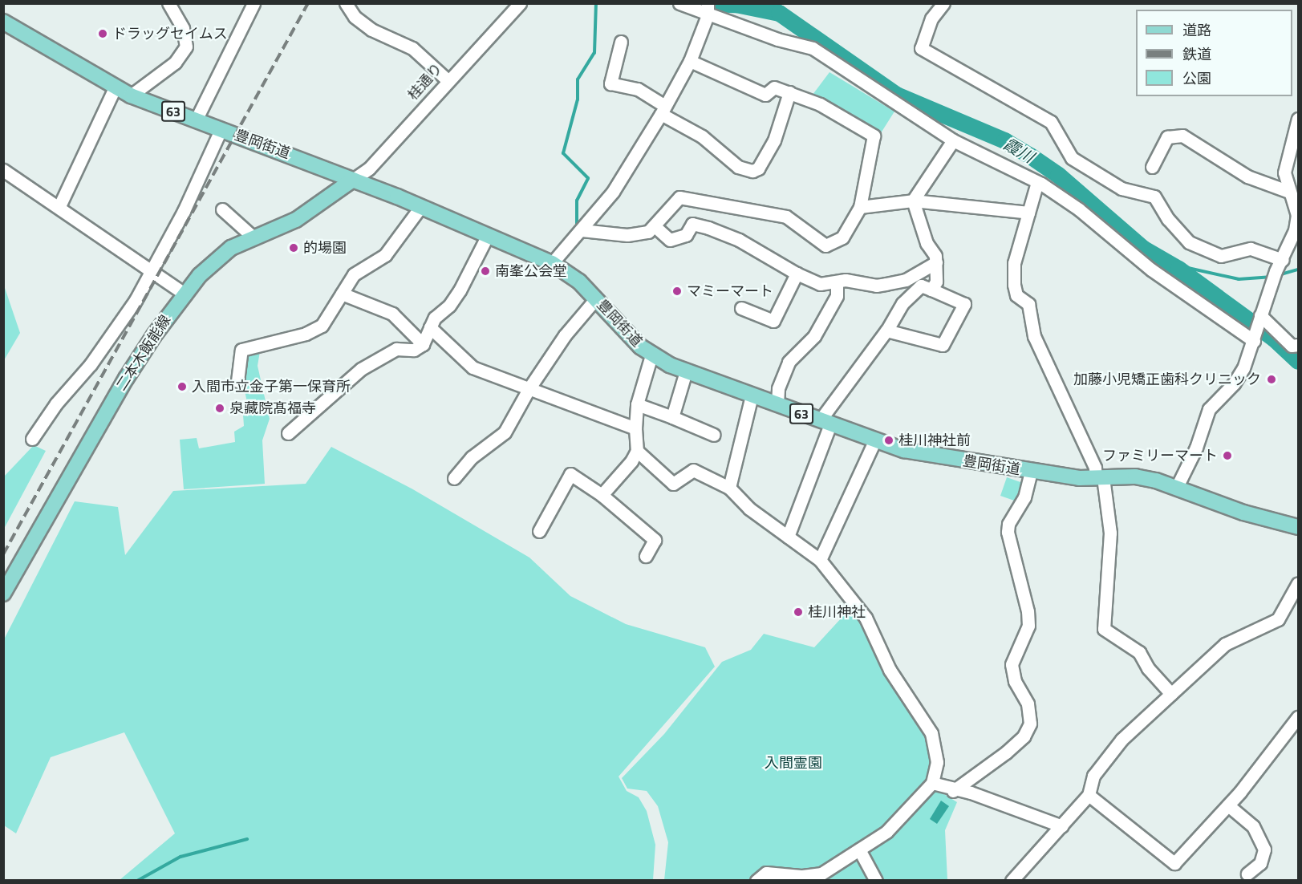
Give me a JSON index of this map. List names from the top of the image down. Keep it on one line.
{"streets":{"main road":["63","豊岡街道","二本木飯能線"],"street":["桂通り"]},"crossings":[["桂通り","豊岡街道"],["桂通り","二本木飯能線"],["豊岡街道","二本木飯能線"]],"water":["霞川"],"parks":["入間霊園"],"places":["ドラッグセイムス","的場園","南峯公会堂","マミーマート","加藤小児矯正歯科クリニック","入間市立金子第一保育所","泉藏院髙福寺","桂川神社前","ファミリーマート","桂川神社"],"legend":["道路","鉄道","公園"]}
